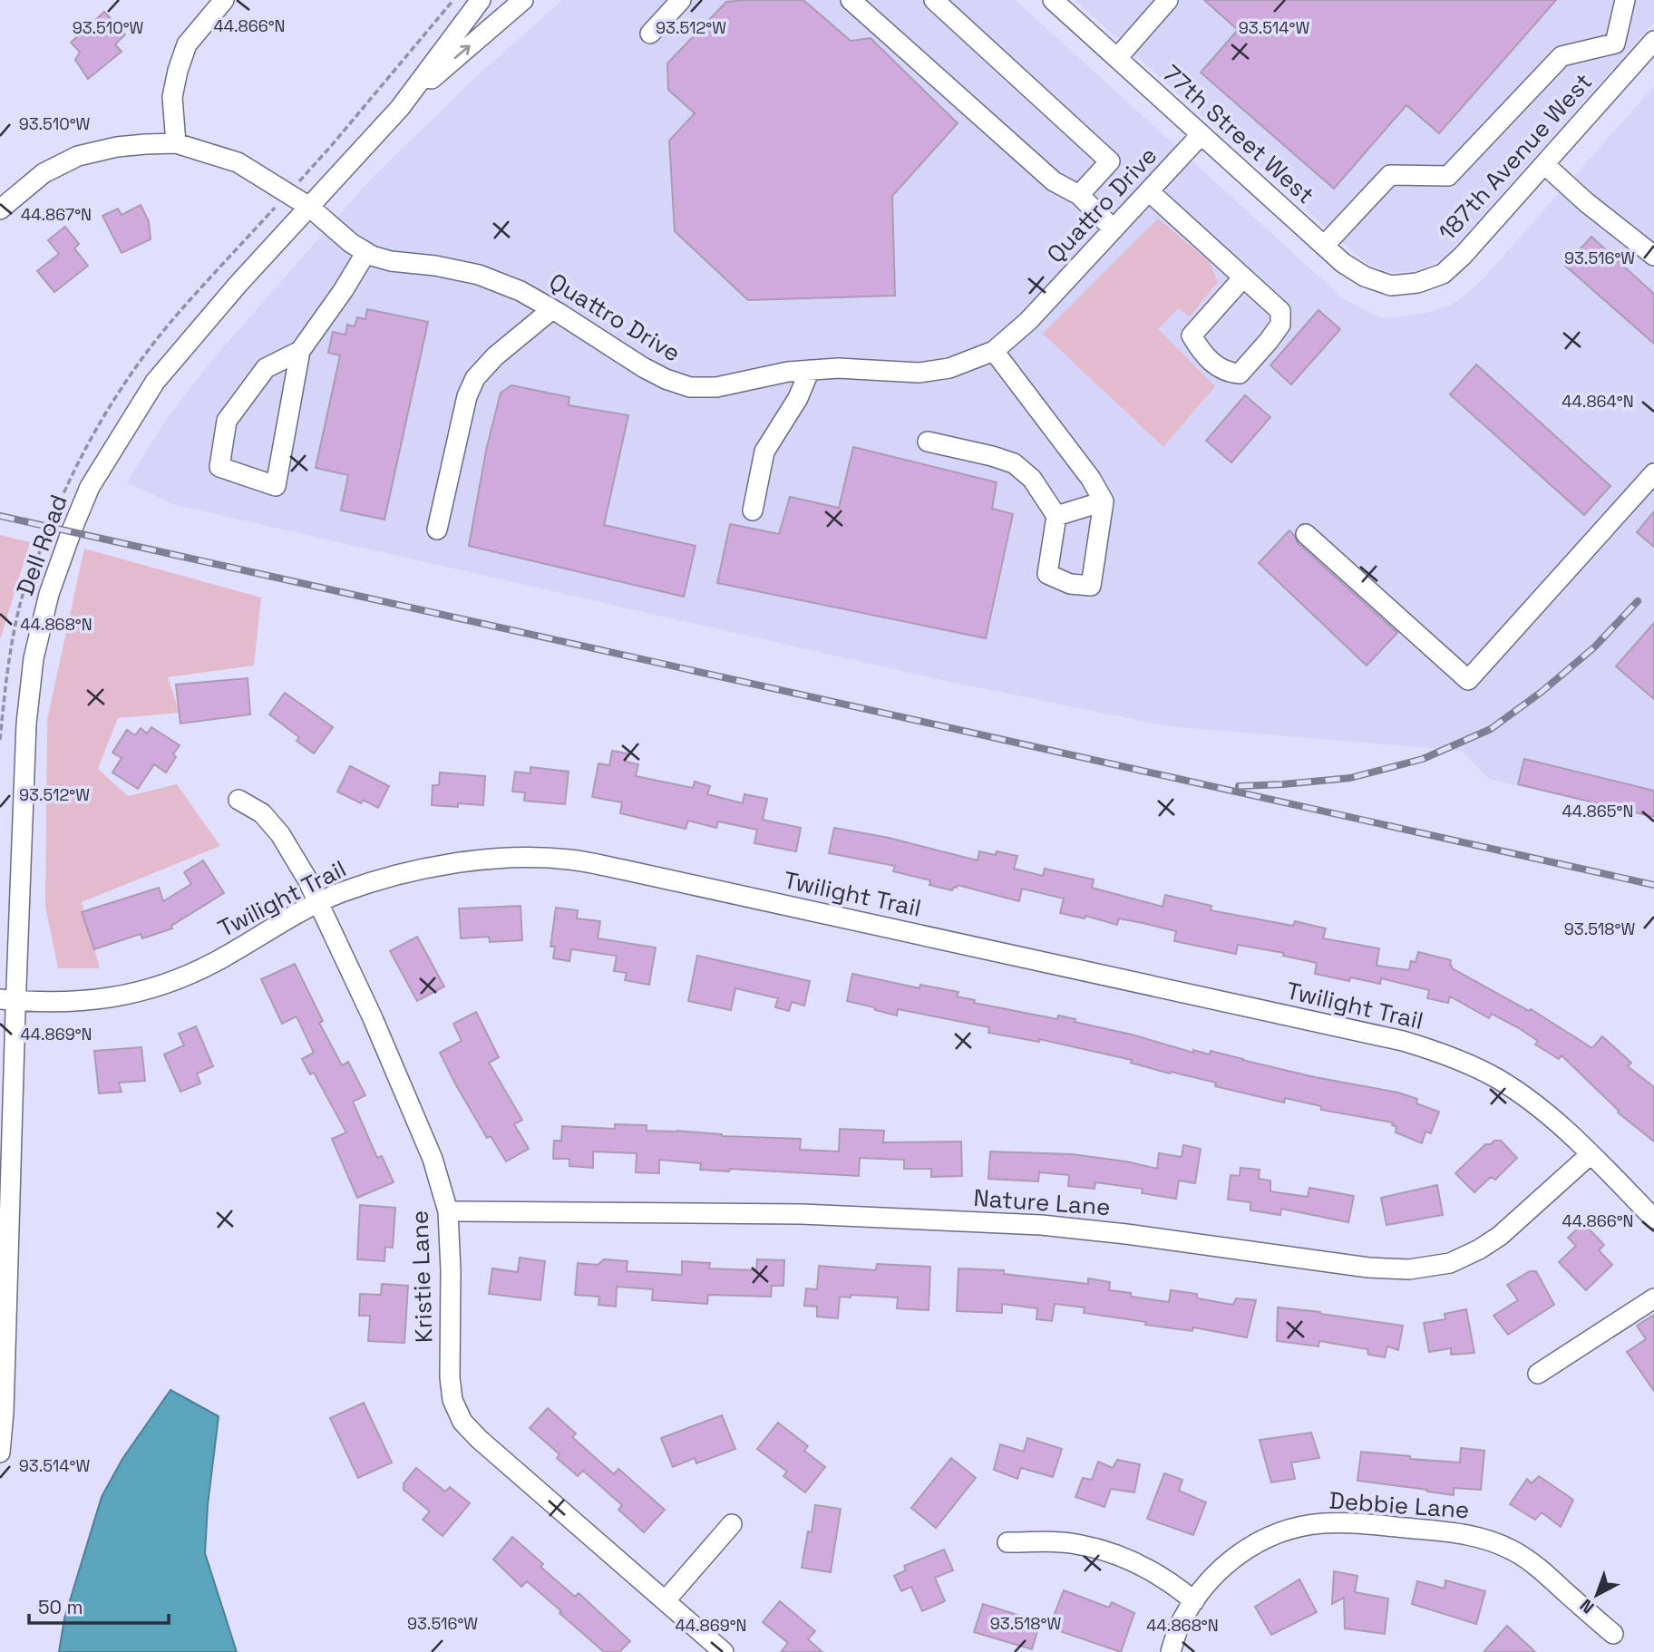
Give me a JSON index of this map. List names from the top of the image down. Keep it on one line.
{"streets":{"street":["77th Street West","187th Avenue West","Quattro Drive","Dell Road","Twilight Trail","Nature Lane","Kristie Lane","Debbie Lane"]},"crossings":[["77th Street West","187th Avenue West"],["77th Street West","Quattro Drive"],["Quattro Drive","Dell Road"],["Dell Road","Twilight Trail"],["Twilight Trail","Nature Lane"],["Twilight Trail","Kristie Lane"],["Nature Lane","Kristie Lane"]],"scale_bar":"50 m","north":"bottom left","coordinates":["44.866°N","93.510°W","93.512°W","93.514°W","44.867°N","93.516°W","44.864°N","44.868°N","44.865°N","93.518°W","44.869°N"]}
